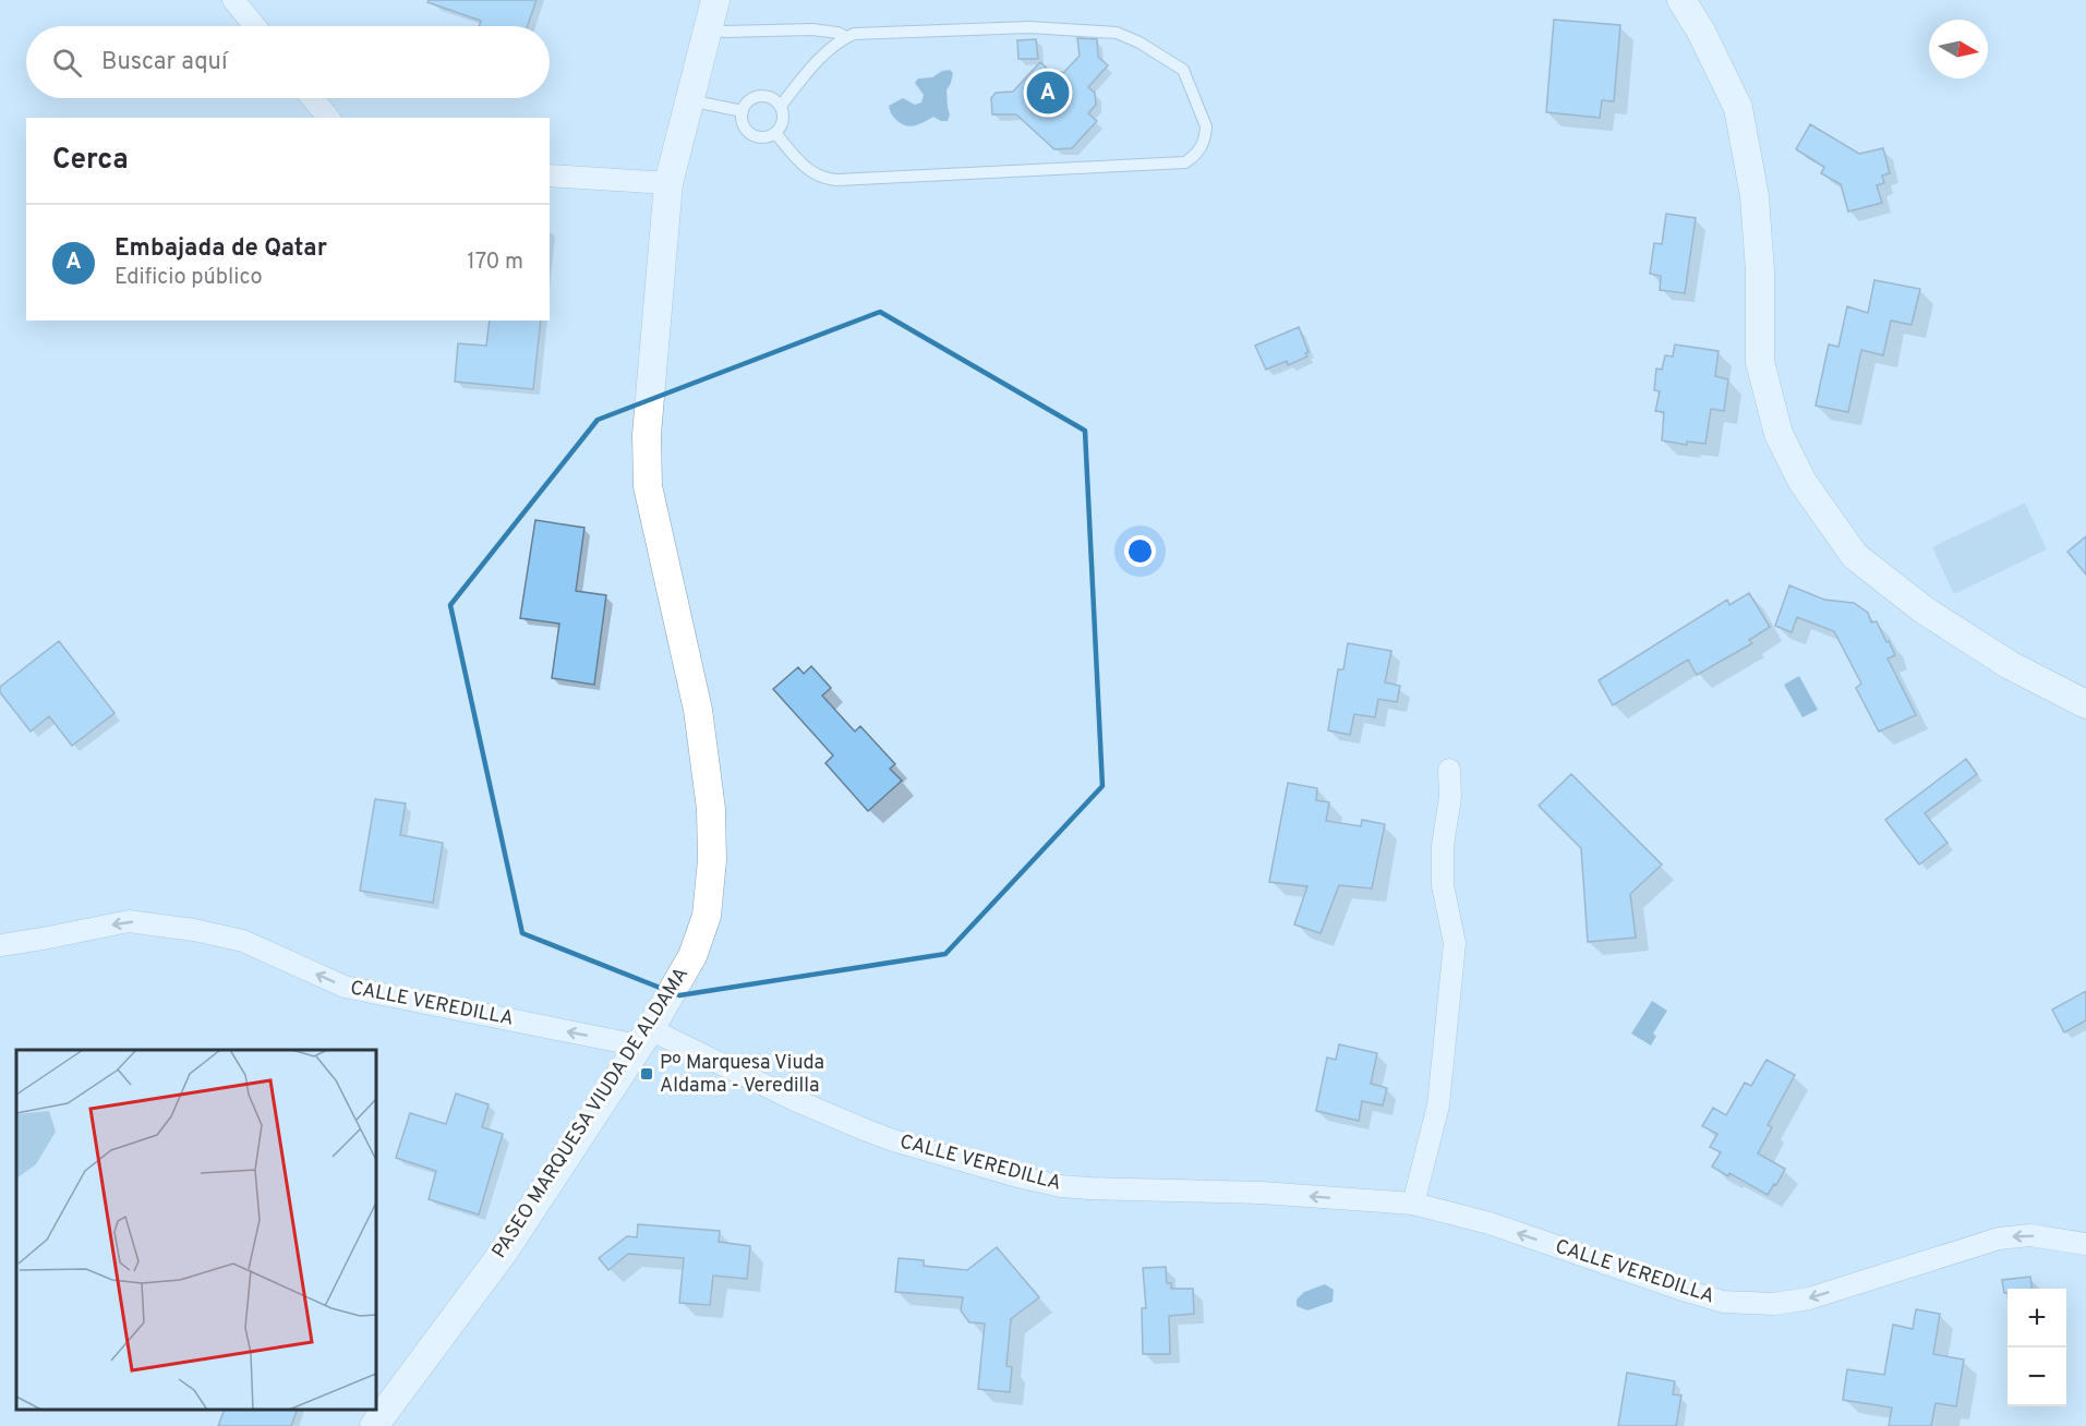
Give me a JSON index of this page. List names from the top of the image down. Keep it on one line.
{"streets":{"street":["CALLE VEREDILLA","PASEO MARQUESA VIUDA DE ALDAMA"]},"crossings":[["CALLE VEREDILLA","PASEO MARQUESA VIUDA DE ALDAMA"]],"one_way":["CALLE VEREDILLA"],"places":{"transit":["Pº Marquesa Viuda Aldama - Veredilla"]},"north":"right","page":{"search":"Buscar aquí","pins":"A","heading":"Cerca","list":[{"mark":"A","name":"Embajada de Qatar","note":"Edificio público","value":"170 m"}],"map_buttons":["+","−"]}}
